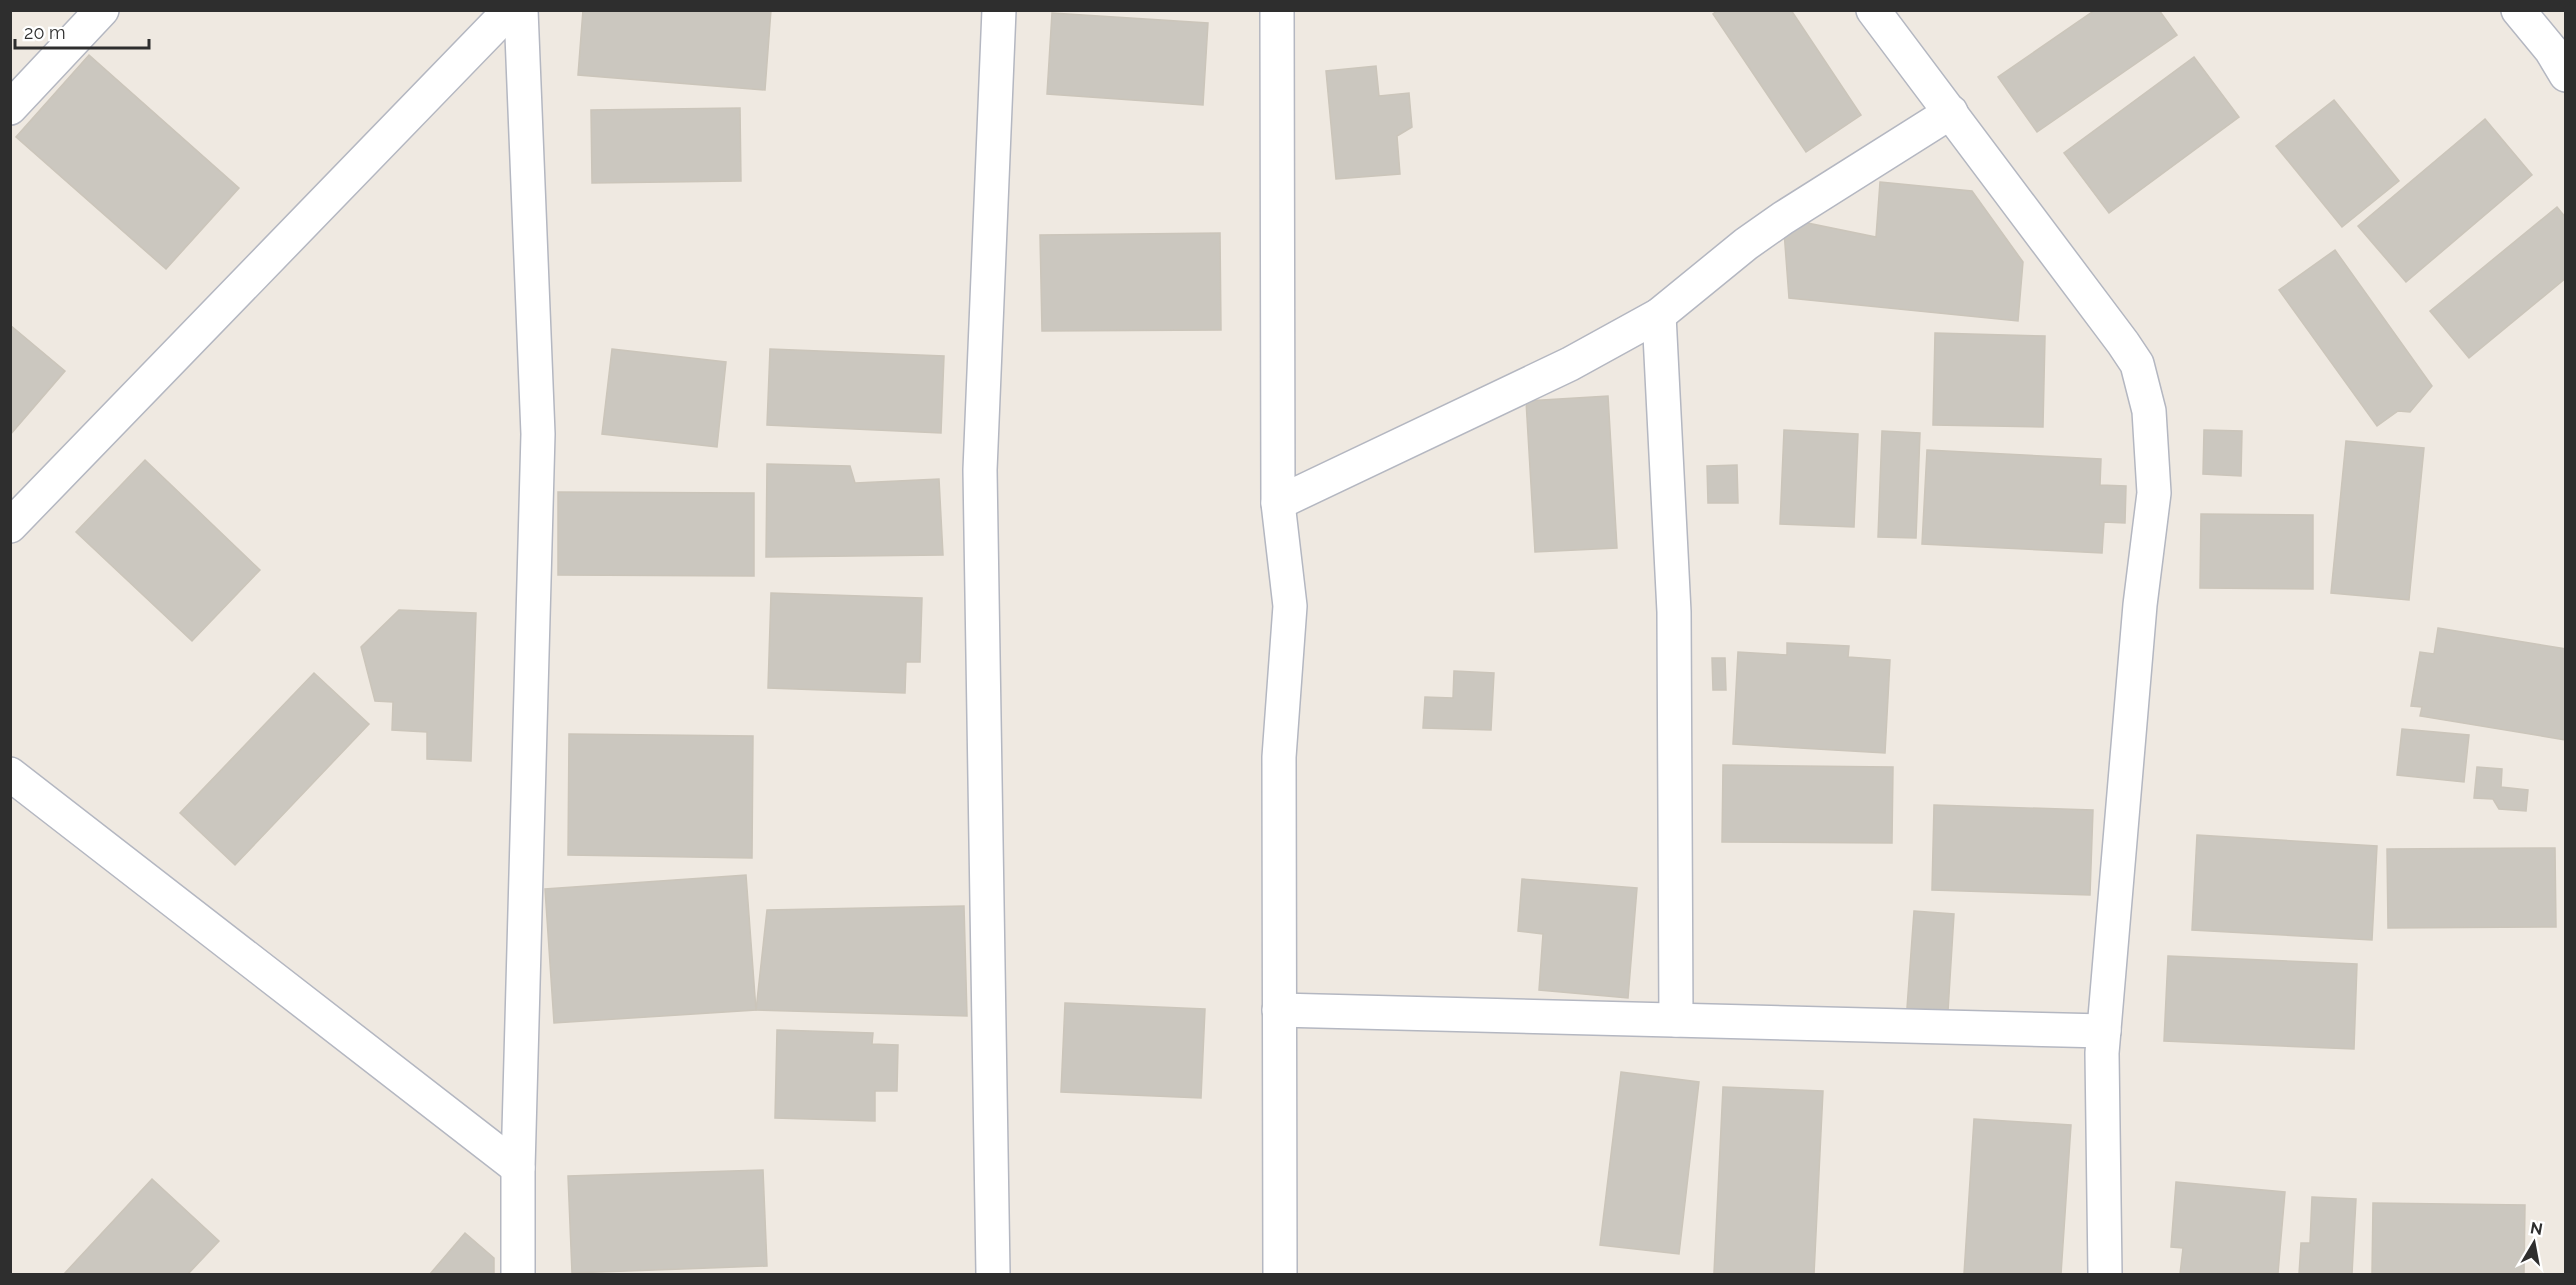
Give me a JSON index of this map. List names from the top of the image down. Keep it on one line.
{"scale_bar":"20 m","north":"top"}
